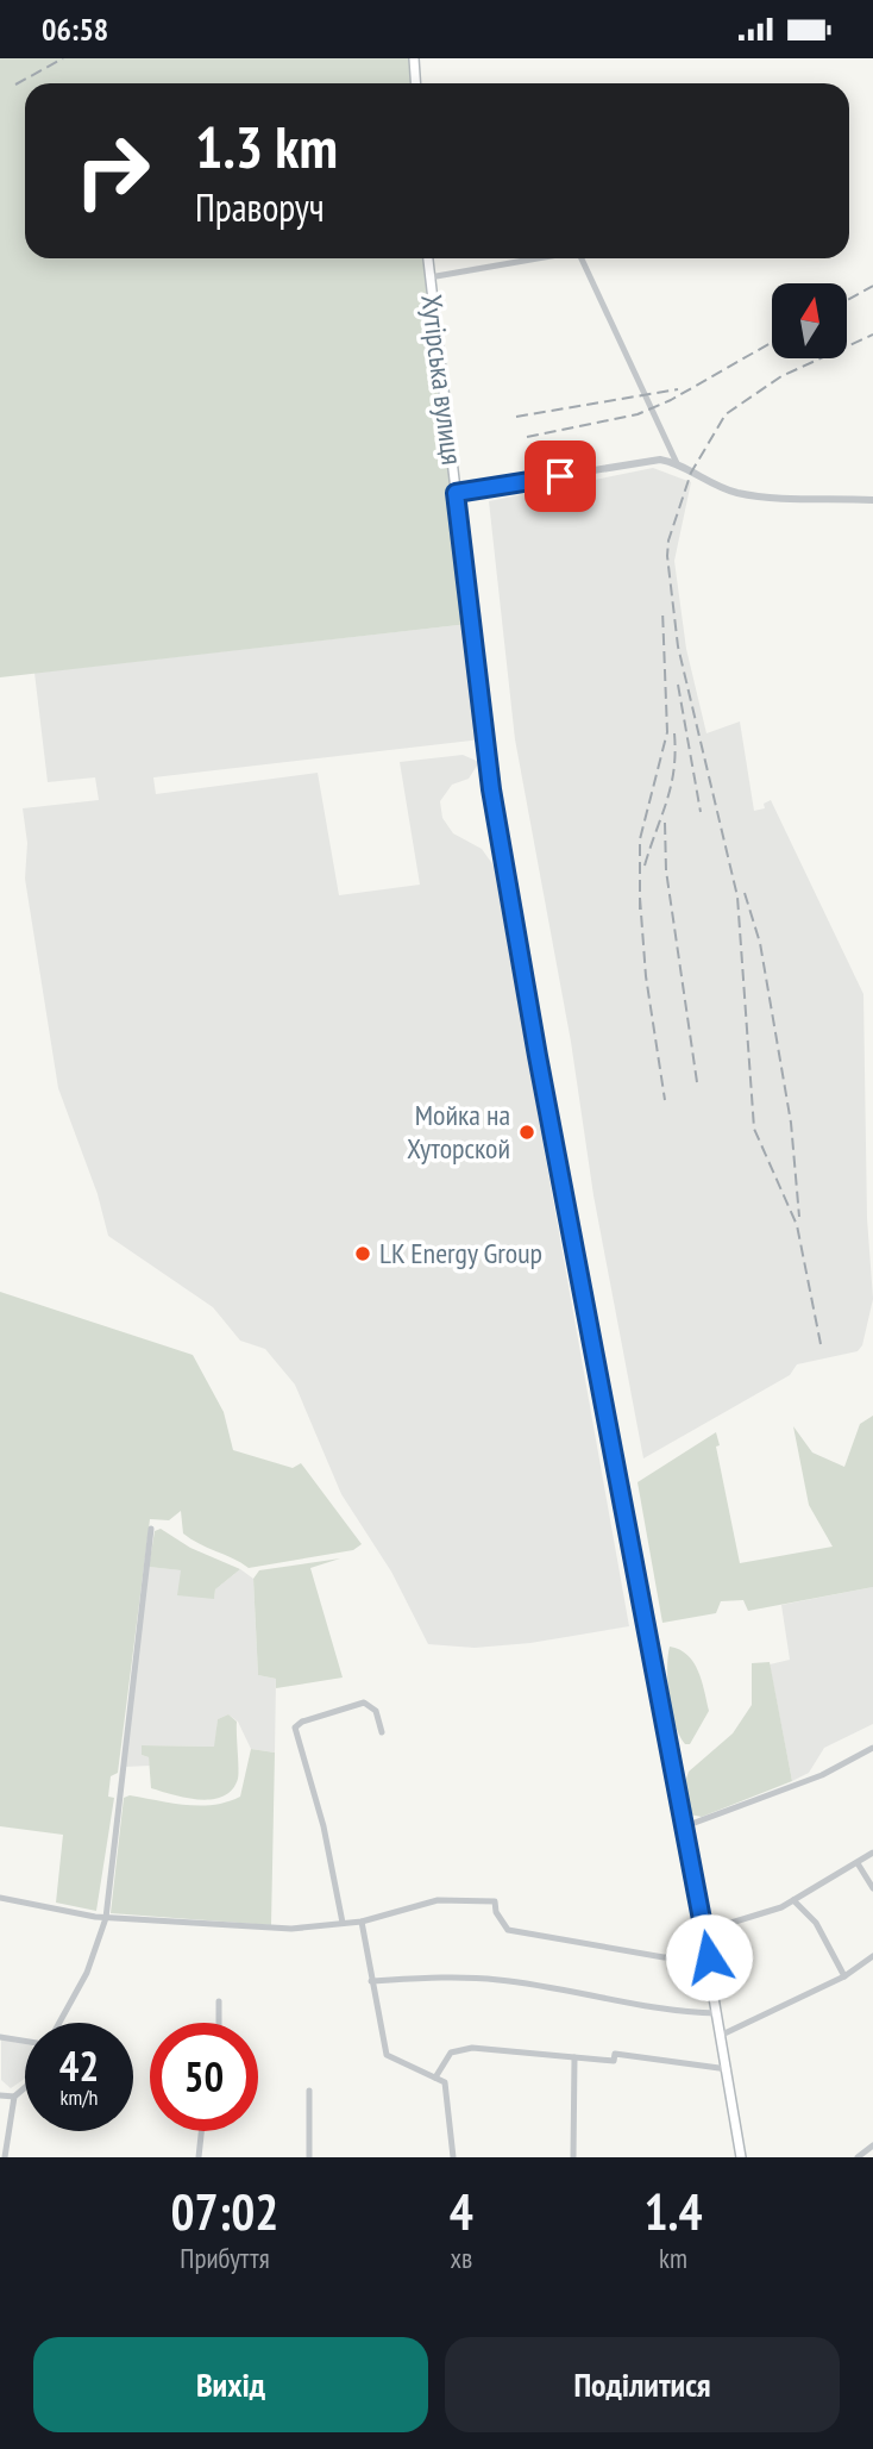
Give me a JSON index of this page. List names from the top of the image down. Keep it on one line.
{"streets":{"main road":["Хутірська вулиця"]},"places":["Мойка на Хуторской","LK Energy Group"],"north":"top","page":{"status":"06:58","turn":["1.3 km","Праворуч"],"speed":"42 km/h","limit":"50","eta":["07:02","Прибуття","4","хв","1.4","km"],"buttons":["Вихід","Поділитися"]}}
